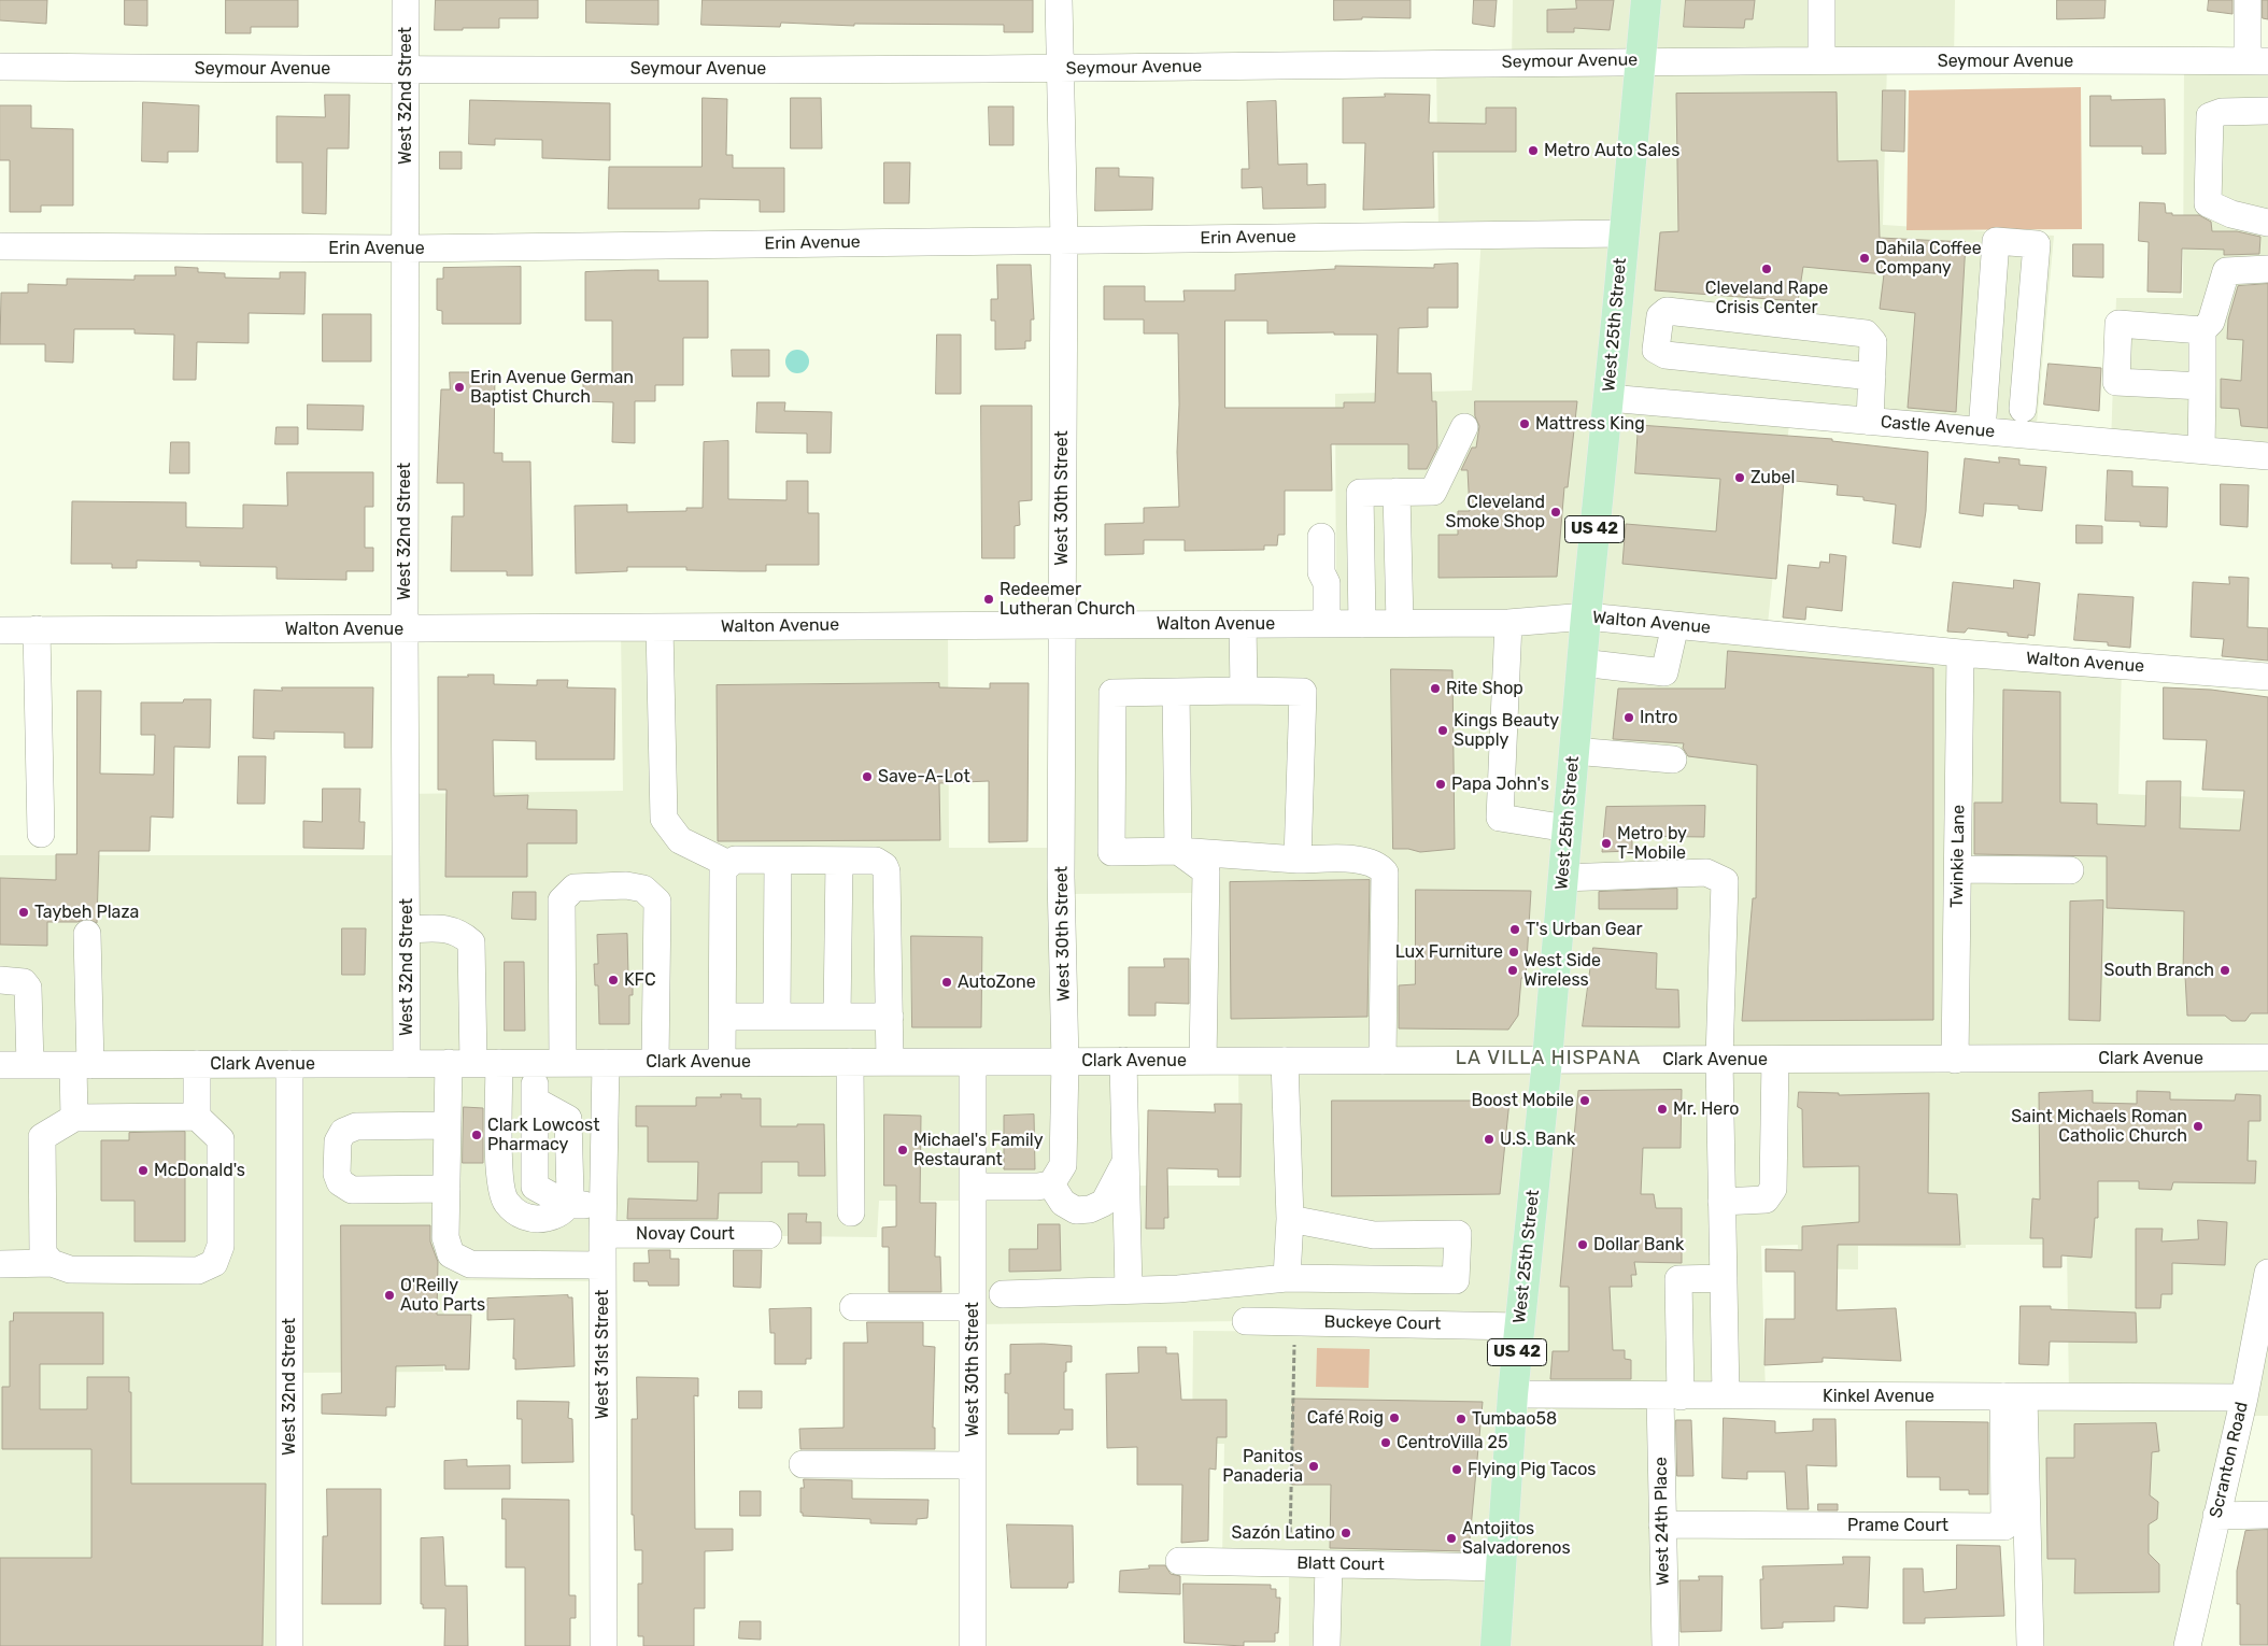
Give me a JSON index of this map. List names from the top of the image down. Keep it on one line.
{"streets":{"main road":["West 25th Street","US 42"],"street":["Seymour Avenue","West 32nd Street","Erin Avenue","Castle Avenue","West 30th Street","Walton Avenue","Twinkie Lane","Clark Avenue","Novay Court","Buckeye Court","West 31st Street","Kinkel Avenue","Scranton Road","West 24th Place","Prame Court","Blatt Court"]},"crossings":[["Seymour Avenue","West 32nd Street"],["Seymour Avenue","West 25th Street"],["Seymour Avenue","West 30th Street"],["West 32nd Street","Erin Avenue"],["West 32nd Street","Walton Avenue"],["West 32nd Street","Clark Avenue"],["Erin Avenue","West 25th Street"],["Erin Avenue","West 30th Street"],["West 25th Street","Castle Avenue"],["West 25th Street","Walton Avenue"],["West 25th Street","Clark Avenue"],["West 25th Street","Buckeye Court"],["West 25th Street","Kinkel Avenue"],["West 25th Street","Blatt Court"],["West 30th Street","Walton Avenue"],["West 30th Street","Clark Avenue"],["Walton Avenue","Twinkie Lane"],["Twinkie Lane","Clark Avenue"],["Clark Avenue","West 31st Street"],["Novay Court","West 31st Street"],["Kinkel Avenue","Scranton Road"],["Kinkel Avenue","West 24th Place"],["Kinkel Avenue","Prame Court"],["West 24th Place","Prame Court"]],"districts":["LA VILLA HISPANA"],"places":["Metro Auto Sales","Dahila Coffee Company","Cleveland Rape Crisis Center","Erin Avenue German Baptist Church","Mattress King","Zubel","Cleveland Smoke Shop","Redeemer Lutheran Church","Rite Shop","Intro","Kings Beauty Supply","Save-A-Lot","Papa John's","Metro by T-Mobile","Taybeh Plaza","T's Urban Gear","Lux Furniture","West Side Wireless","South Branch","KFC","AutoZone","Boost Mobile","Mr. Hero","Saint Michaels Roman Catholic Church","Clark Lowcost Pharmacy","U.S. Bank","Michael's Family Restaurant","McDonald's","Dollar Bank","O'Reilly Auto Parts","Café Roig","Tumbao58","CentroVilla 25","Panitos Panaderia","Flying Pig Tacos","Sazón Latino","Antojitos Salvadorenos"]}
